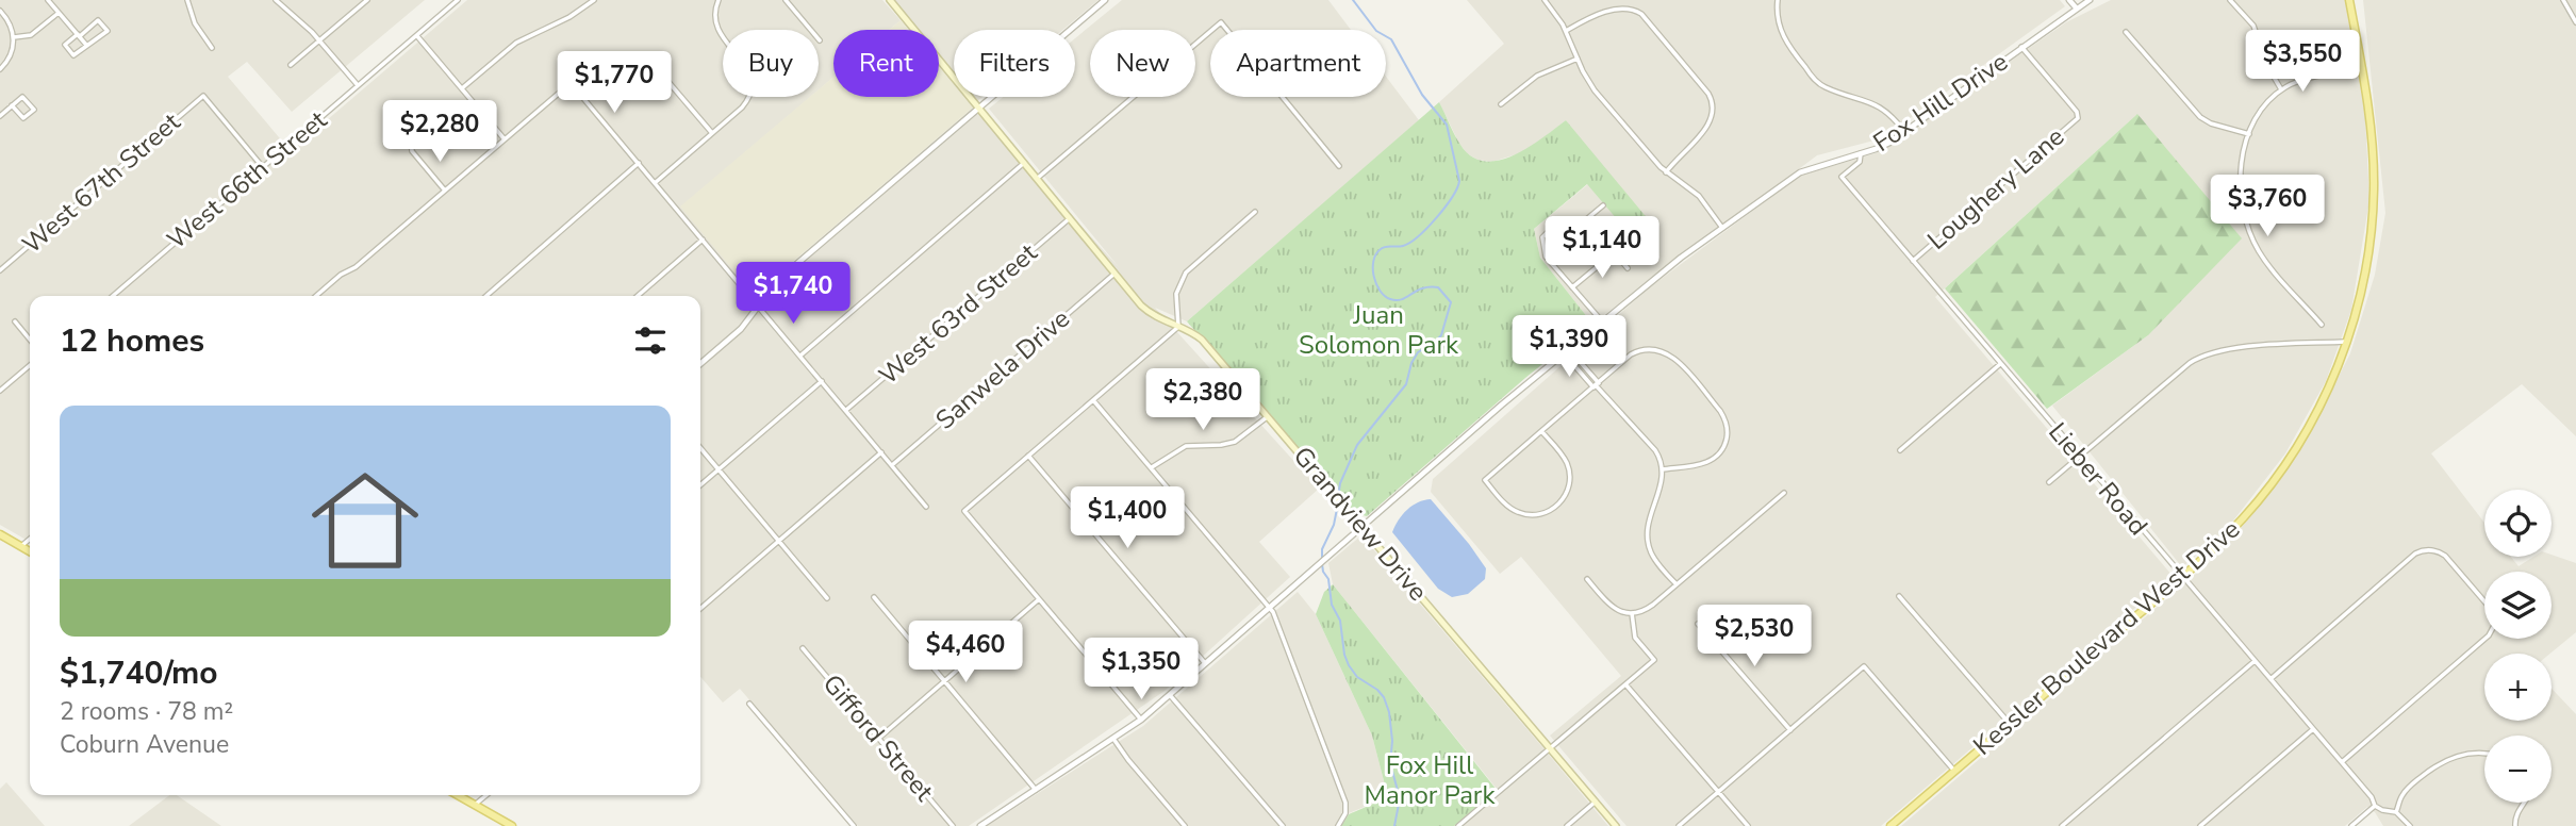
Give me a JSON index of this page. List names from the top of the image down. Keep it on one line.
{"streets":{"main road":["Grandview Drive","Kessler Boulevard West Drive"],"street":["Fox Hill Drive","West 66th Street","West 67th Street","Loughery Lane","West 63rd Street","Sanwela Drive","Lieber Road","Gifford Street"]},"crossings":[["Fox Hill Drive","Loughery Lane"],["Fox Hill Drive","Lieber Road"],["Fox Hill Drive","Grandview Drive"],["West 66th Street","West 67th Street"],["Loughery Lane","Lieber Road"],["West 63rd Street","Grandview Drive"],["Sanwela Drive","Grandview Drive"],["Lieber Road","Kessler Boulevard West Drive"]],"parks":["Juan Solomon Park","Fox Hill Manor Park"],"page":{"price":["$3,550","$1,770","$2,280","$3,760","$1,140","$1,740","$1,390","$2,380","$1,400","$2,530","$4,460","$1,350"],"chip":["Buy","Rent","Filters","New","Apartment"],"heading":"12 homes","list":[{"name":"$1,740/mo","note":"2 rooms · 78 m² · Coburn Avenue"}],"map_buttons":["+","−"]}}
